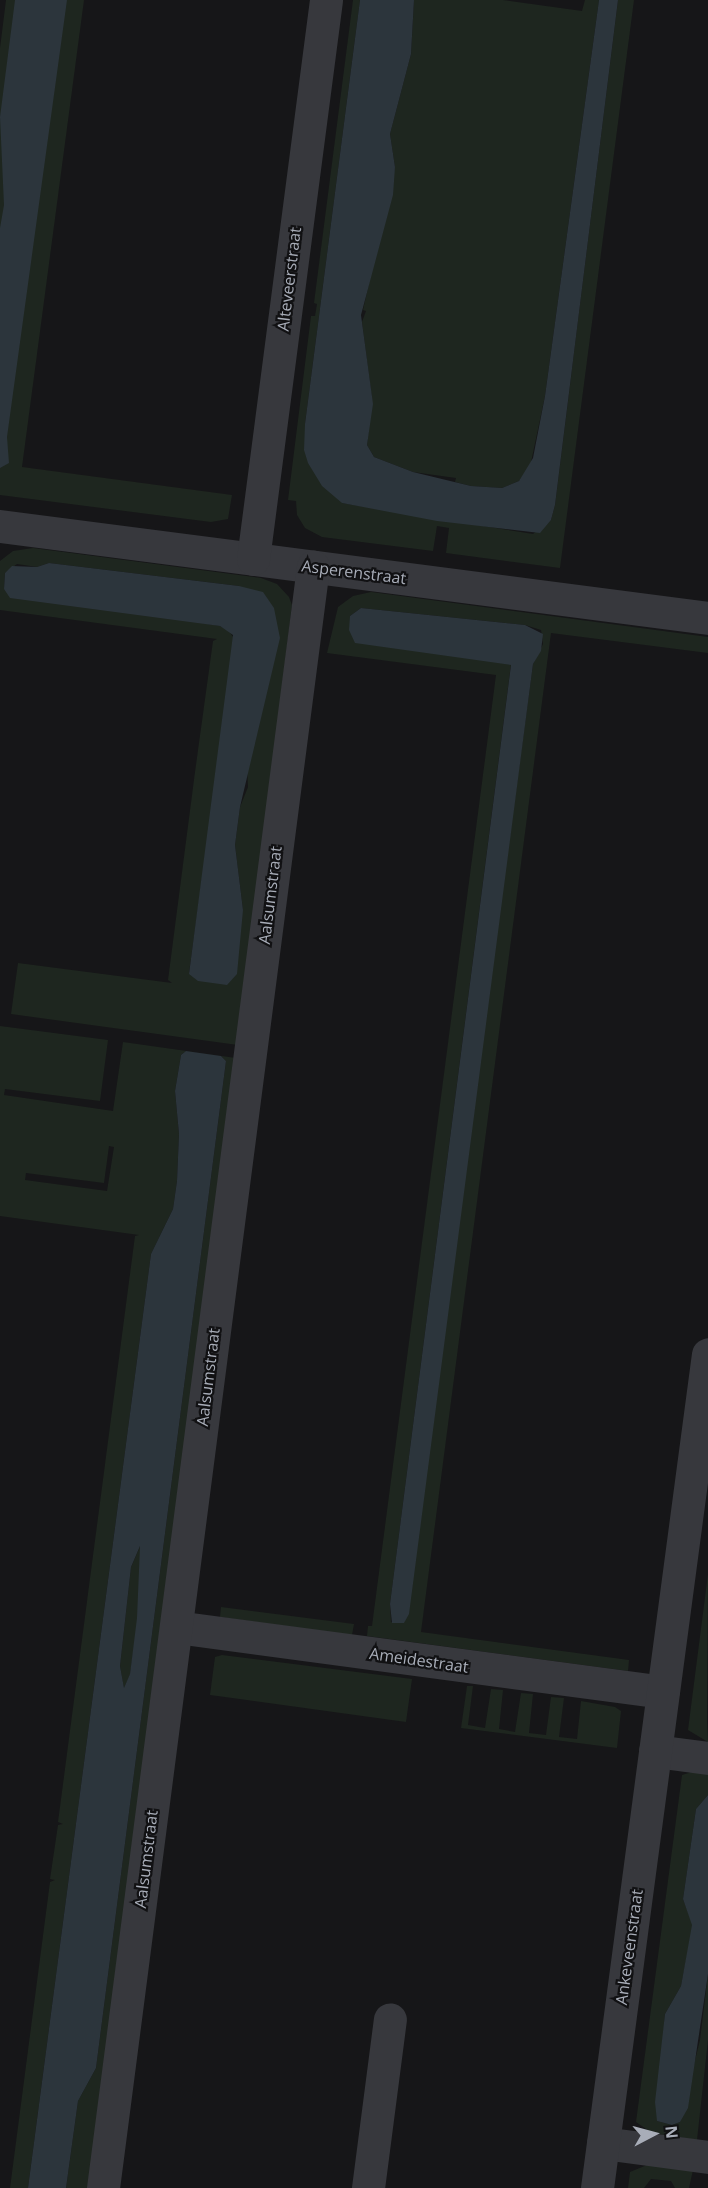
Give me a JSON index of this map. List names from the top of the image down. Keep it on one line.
{"streets":{"street":["Alteveerstraat","Asperenstraat","Aalsumstraat","Ameidestraat","Ankeveenstraat"]},"crossings":[["Alteveerstraat","Asperenstraat"],["Asperenstraat","Aalsumstraat"],["Aalsumstraat","Ameidestraat"],["Ameidestraat","Ankeveenstraat"]],"north":"right"}
